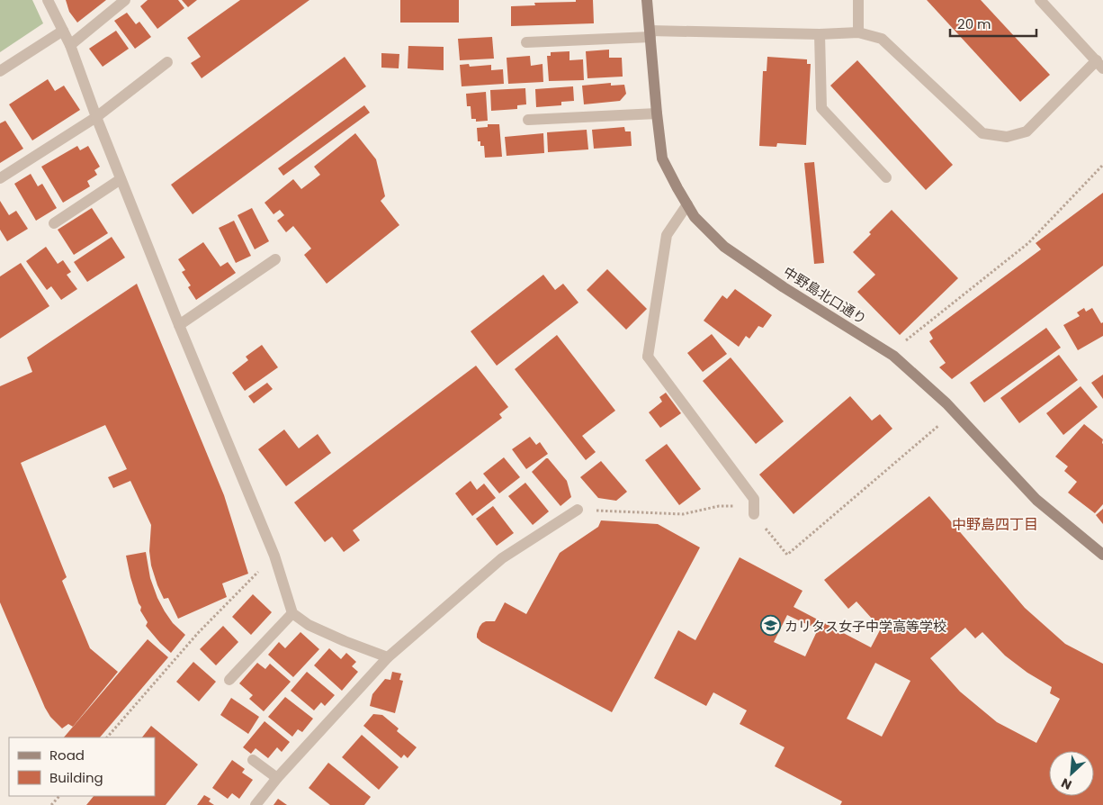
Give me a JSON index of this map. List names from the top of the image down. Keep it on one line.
{"streets":{"street":["中野島北口通り"]},"districts":["中野島四丁目"],"places":{"school or university":["カリタス女子中学高等学校"]},"legend":["Road","Building"],"scale_bar":"20 m","north":"bottom left"}
